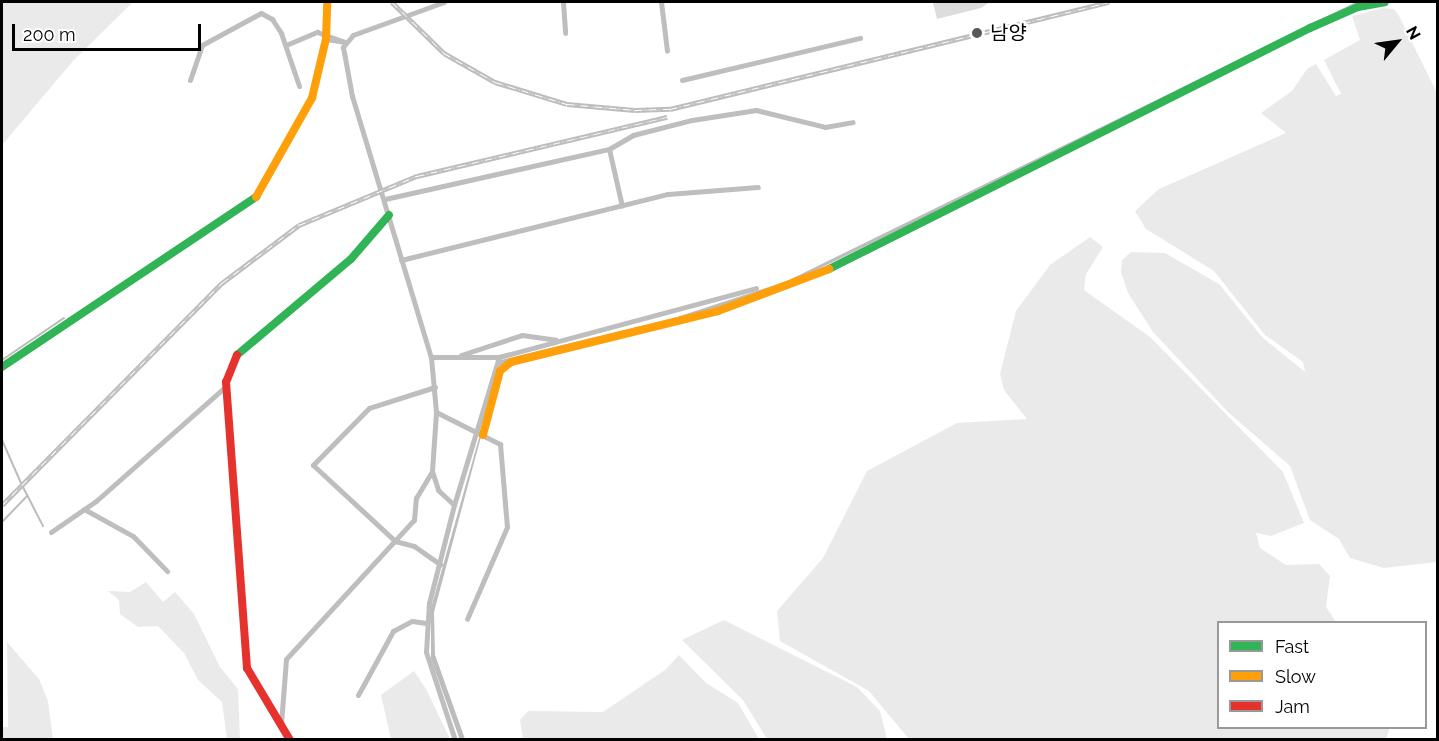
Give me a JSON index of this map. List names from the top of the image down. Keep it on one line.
{"places":["남양"],"legend":["Fast","Slow","Jam"],"scale_bar":"200 m","north":"top right"}
